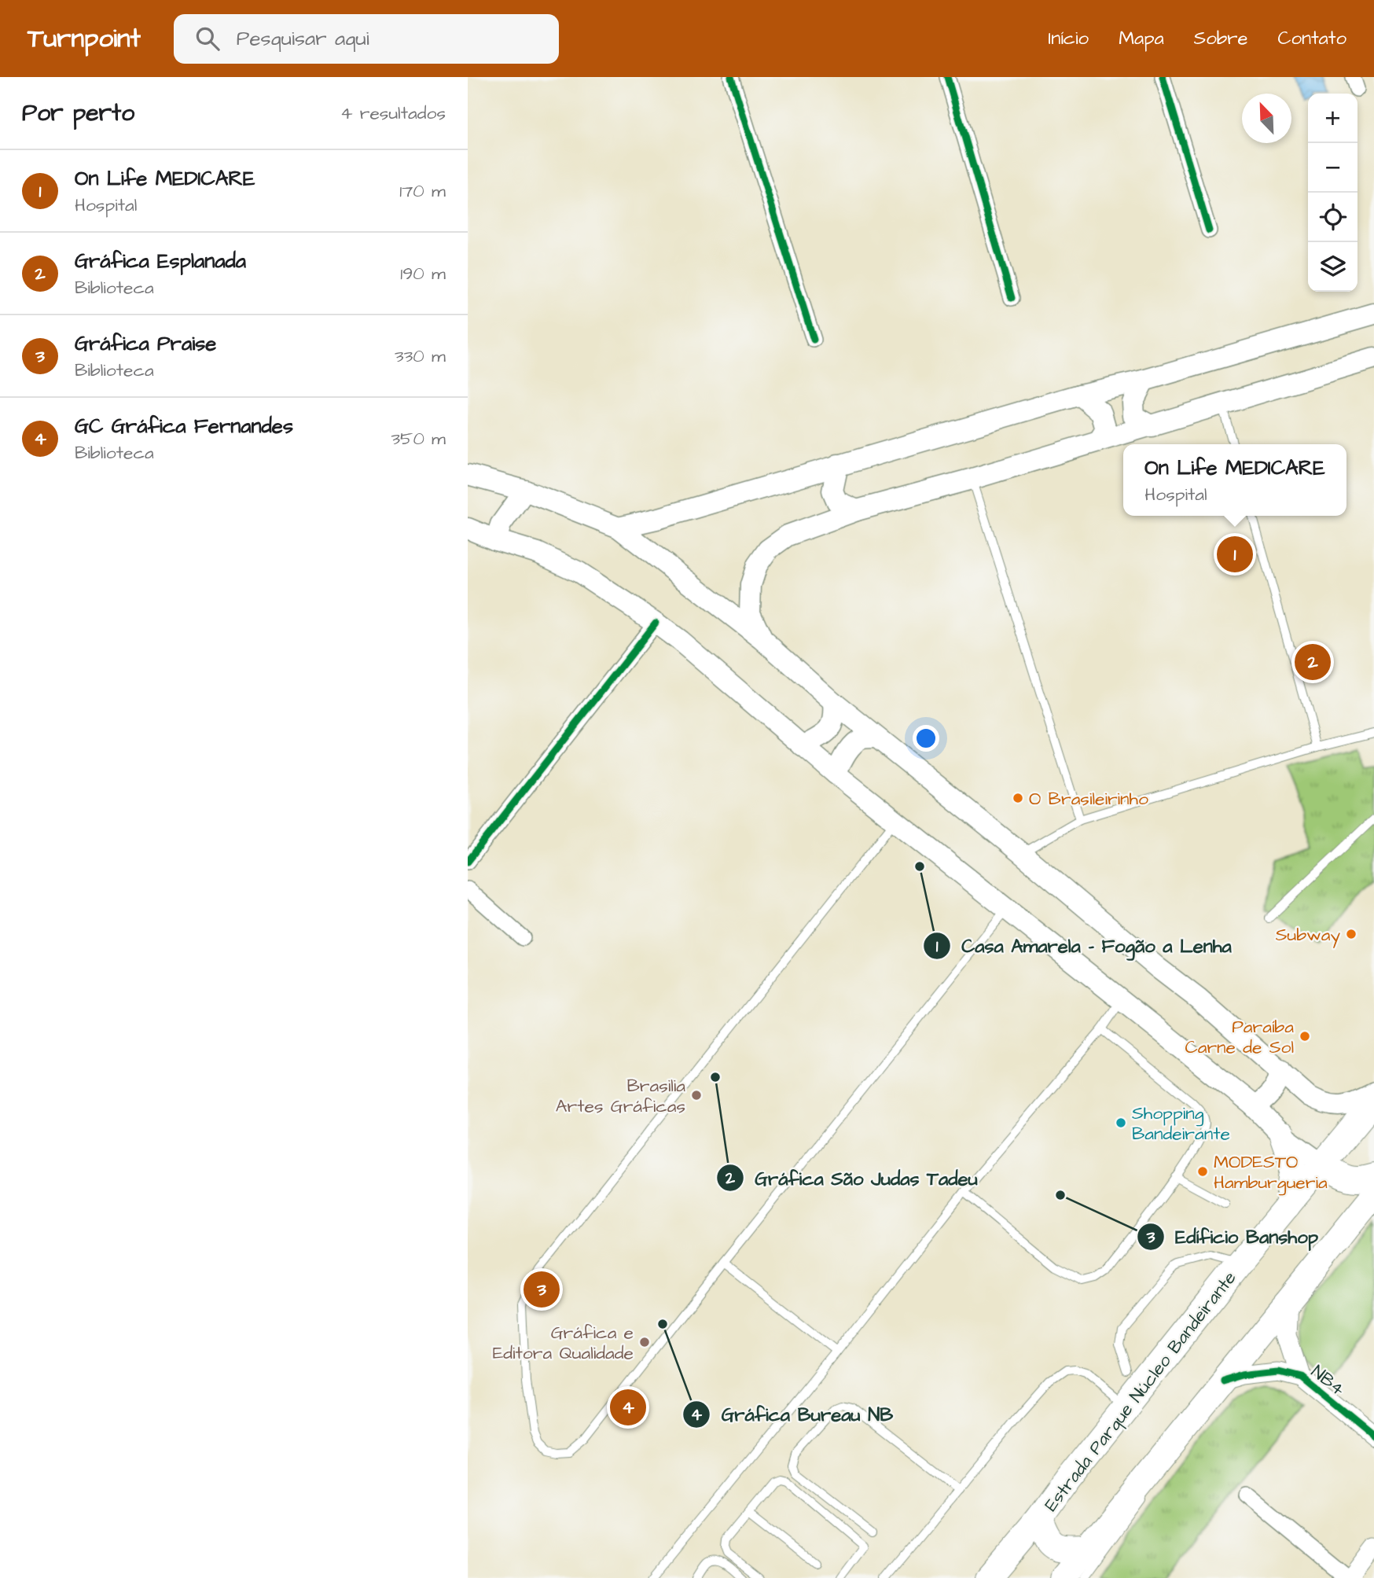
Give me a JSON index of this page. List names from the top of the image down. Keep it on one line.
{"streets":{"highway":["Estrada Parque Núcleo Bandeirante"],"street":["NB4"]},"places":["O Brasileirinho","Casa Amarela - Fogão a Lenha","Subway","Paraíba Carne de Sol","Gráfica São Judas Tadeu","Brasilia Artes Gráficas","Shopping Bandeirante","MODESTO Hamburgueria","Edíficio Banshop","Gráfica Bureau NB","Gráfica e Editora Qualidade"],"north":"top left","page":{"header":"Turnpoint","search":"Pesquisar aqui","nav":["Início","Mapa","Sobre","Contato"],"heading":["Por perto","4 resultados"],"map_buttons":["+","−"],"list":[{"mark":"1","name":"On Life MEDICARE","note":"Hospital","value":"170 m"},{"mark":"2","name":"Gráfica Esplanada","note":"Biblioteca","value":"190 m"},{"mark":"3","name":"Gráfica Praise","note":"Biblioteca","value":"330 m"},{"mark":"4","name":"GC Gráfica Fernandes","note":"Biblioteca","value":"350 m"}],"popup":["On Life MEDICARE","Hospital"],"pins":["1","2","3","4"]}}
